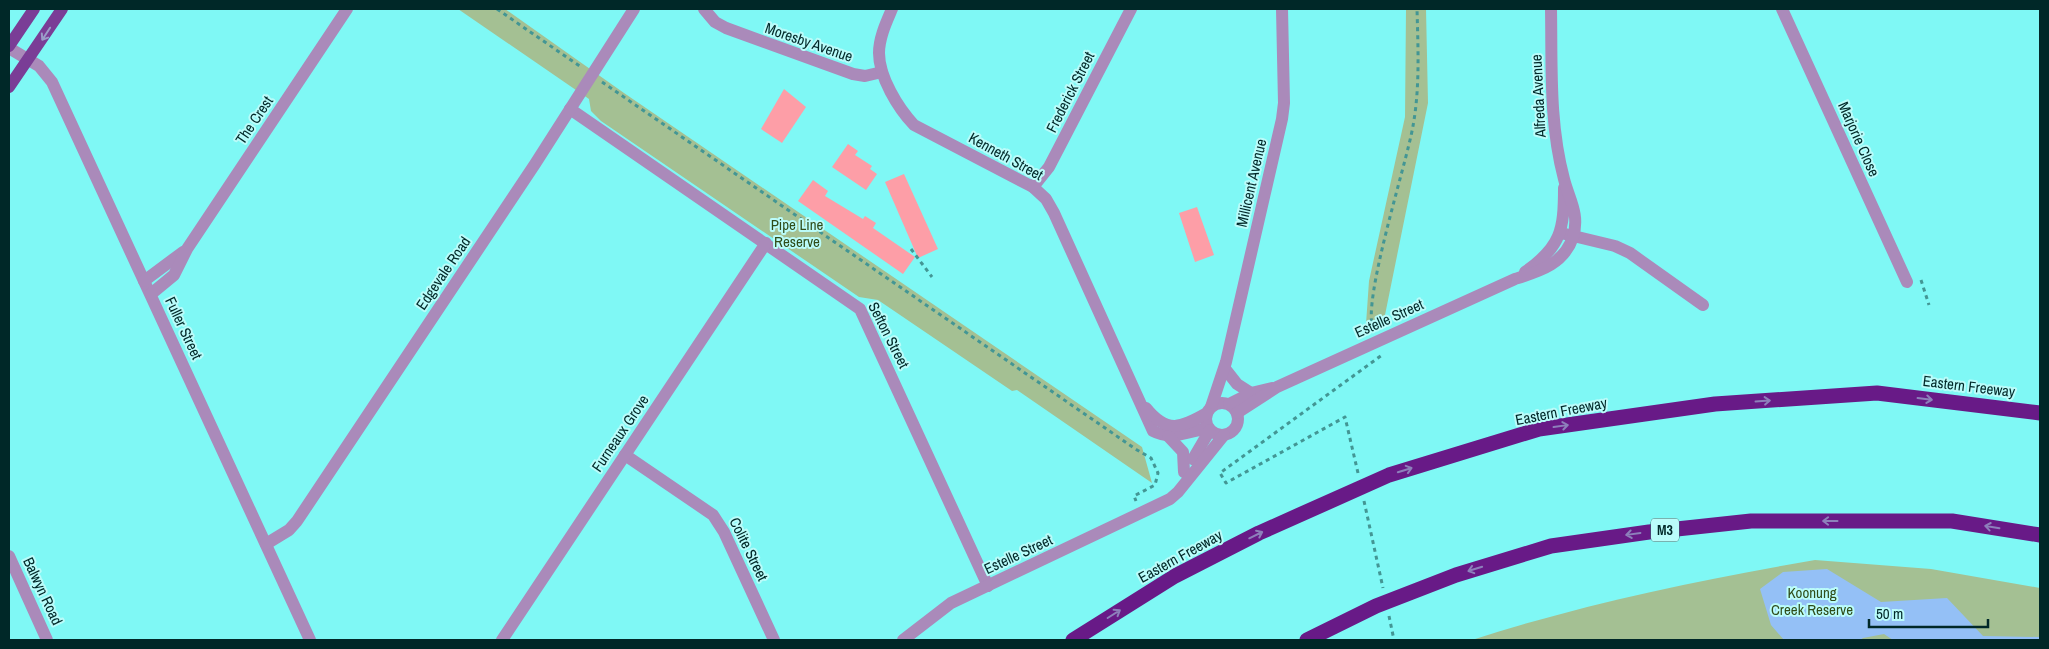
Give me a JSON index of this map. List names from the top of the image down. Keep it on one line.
{"streets":{"highway":["Eastern Freeway","M3"],"street":["Moresby Avenue","Frederick Street","Alfreda Avenue","The Crest","Marjorie Close","Kenneth Street","Millicent Avenue","Edgevale Road","Estelle Street","Fuller Street","Sefton Street","Furneaux Grove","Colite Street","Balwyn Road"]},"crossings":[["Moresby Avenue","Kenneth Street"],["Frederick Street","Kenneth Street"],["Alfreda Avenue","Estelle Street"],["The Crest","Fuller Street"],["Kenneth Street","Millicent Avenue"],["Kenneth Street","Estelle Street"],["Millicent Avenue","Estelle Street"],["Edgevale Road","Fuller Street"],["Edgevale Road","Sefton Street"],["Estelle Street","Sefton Street"],["Sefton Street","Furneaux Grove"],["Furneaux Grove","Colite Street"]],"parks":["Pipe Line Reserve","Koonung Creek Reserve"],"scale_bar":"50 m"}
